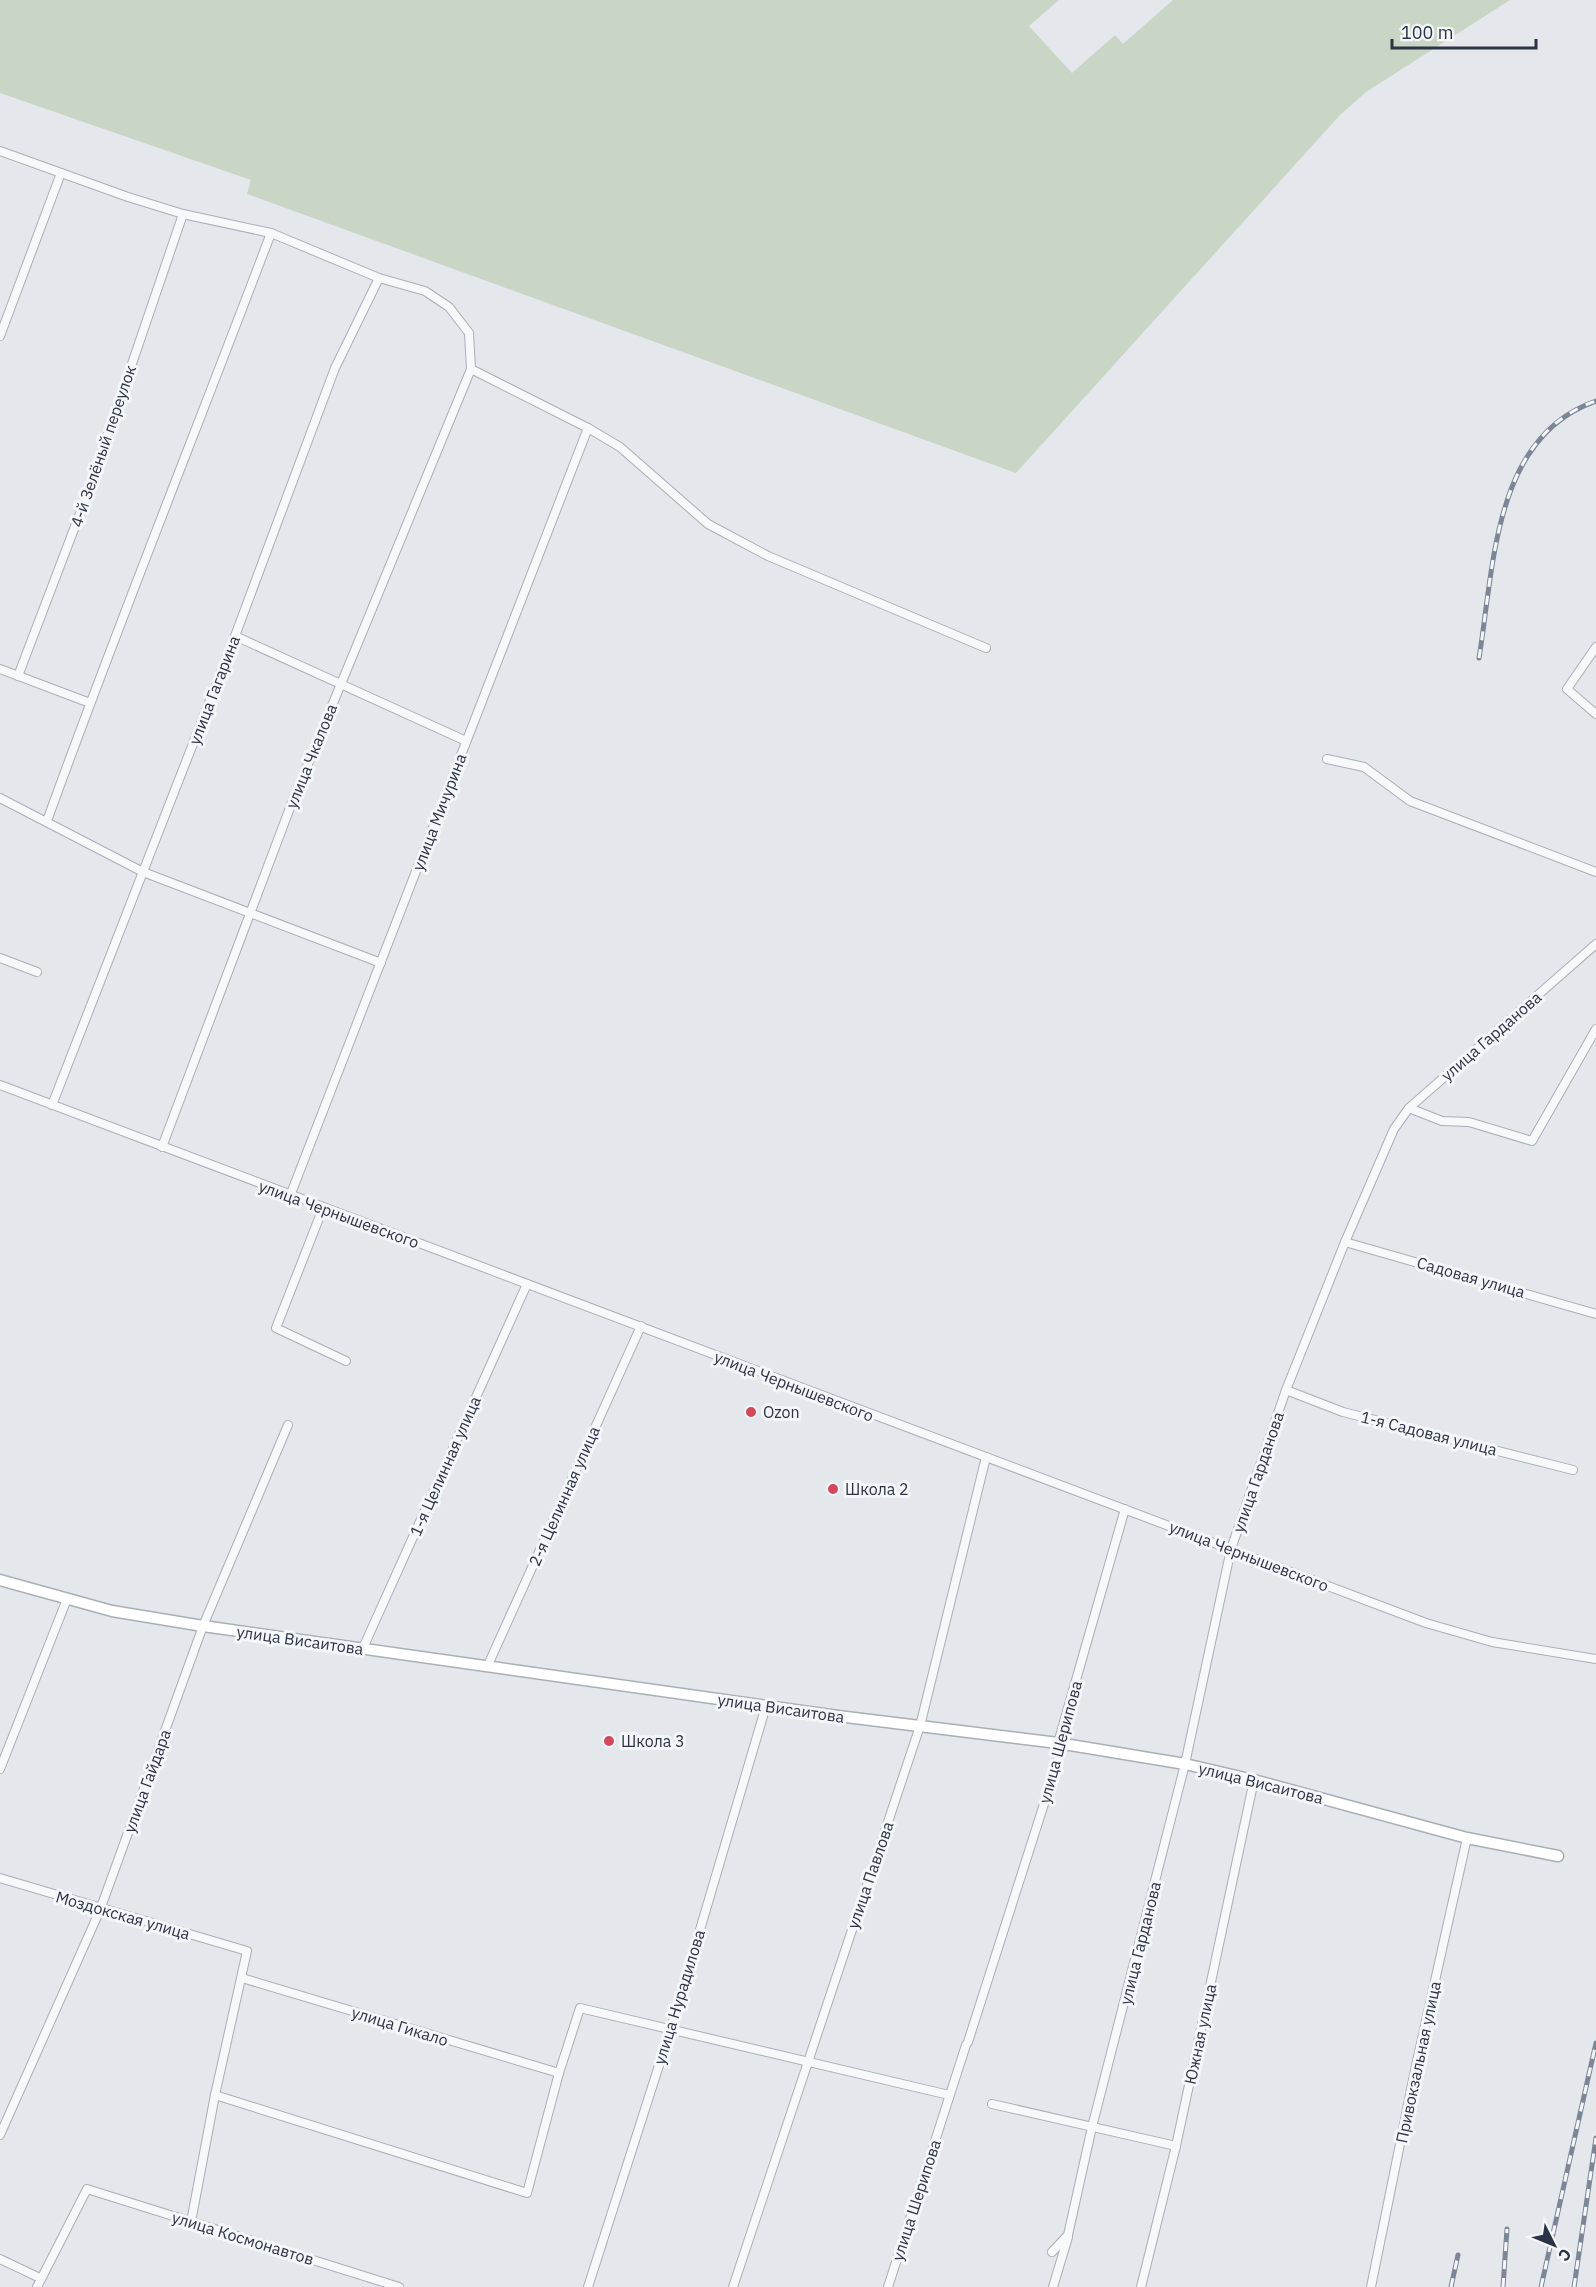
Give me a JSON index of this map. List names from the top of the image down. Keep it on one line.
{"streets":{"street":["4-й Зелёный переулок","улица Гагарина","улица Чкалова","улица Мичурина","улица Гарданова","улица Чернышевского","Садовая улица","1-я Садовая улица","1-я Целинная улица","2-я Целинная улица","улица Висаитова","улица Шерипова","улица Гайдара","улица Павлова","Моздокская улица","улица Нурадилова","улица Гикало","Южная улица","Привокзальная улица","улица Космонавтов"]},"crossings":[["улица Гагарина","улица Чернышевского"],["улица Чкалова","улица Чернышевского"],["улица Мичурина","улица Чернышевского"],["улица Гарданова","улица Чернышевского"],["улица Гарданова","Садовая улица"],["улица Гарданова","1-я Садовая улица"],["улица Гарданова","улица Висаитова"],["улица Чернышевского","1-я Целинная улица"],["улица Чернышевского","2-я Целинная улица"],["улица Чернышевского","улица Шерипова"],["улица Чернышевского","улица Павлова"],["1-я Целинная улица","улица Висаитова"],["2-я Целинная улица","улица Висаитова"],["улица Висаитова","улица Шерипова"],["улица Висаитова","улица Гайдара"],["улица Висаитова","улица Павлова"],["улица Висаитова","улица Нурадилова"],["улица Висаитова","Южная улица"],["улица Висаитова","Привокзальная улица"],["улица Гайдара","Моздокская улица"],["Моздокская улица","улица Гикало"]],"places":["Ozon","Школа 2","Школа 3"],"scale_bar":"100 m","north":"bottom right"}
